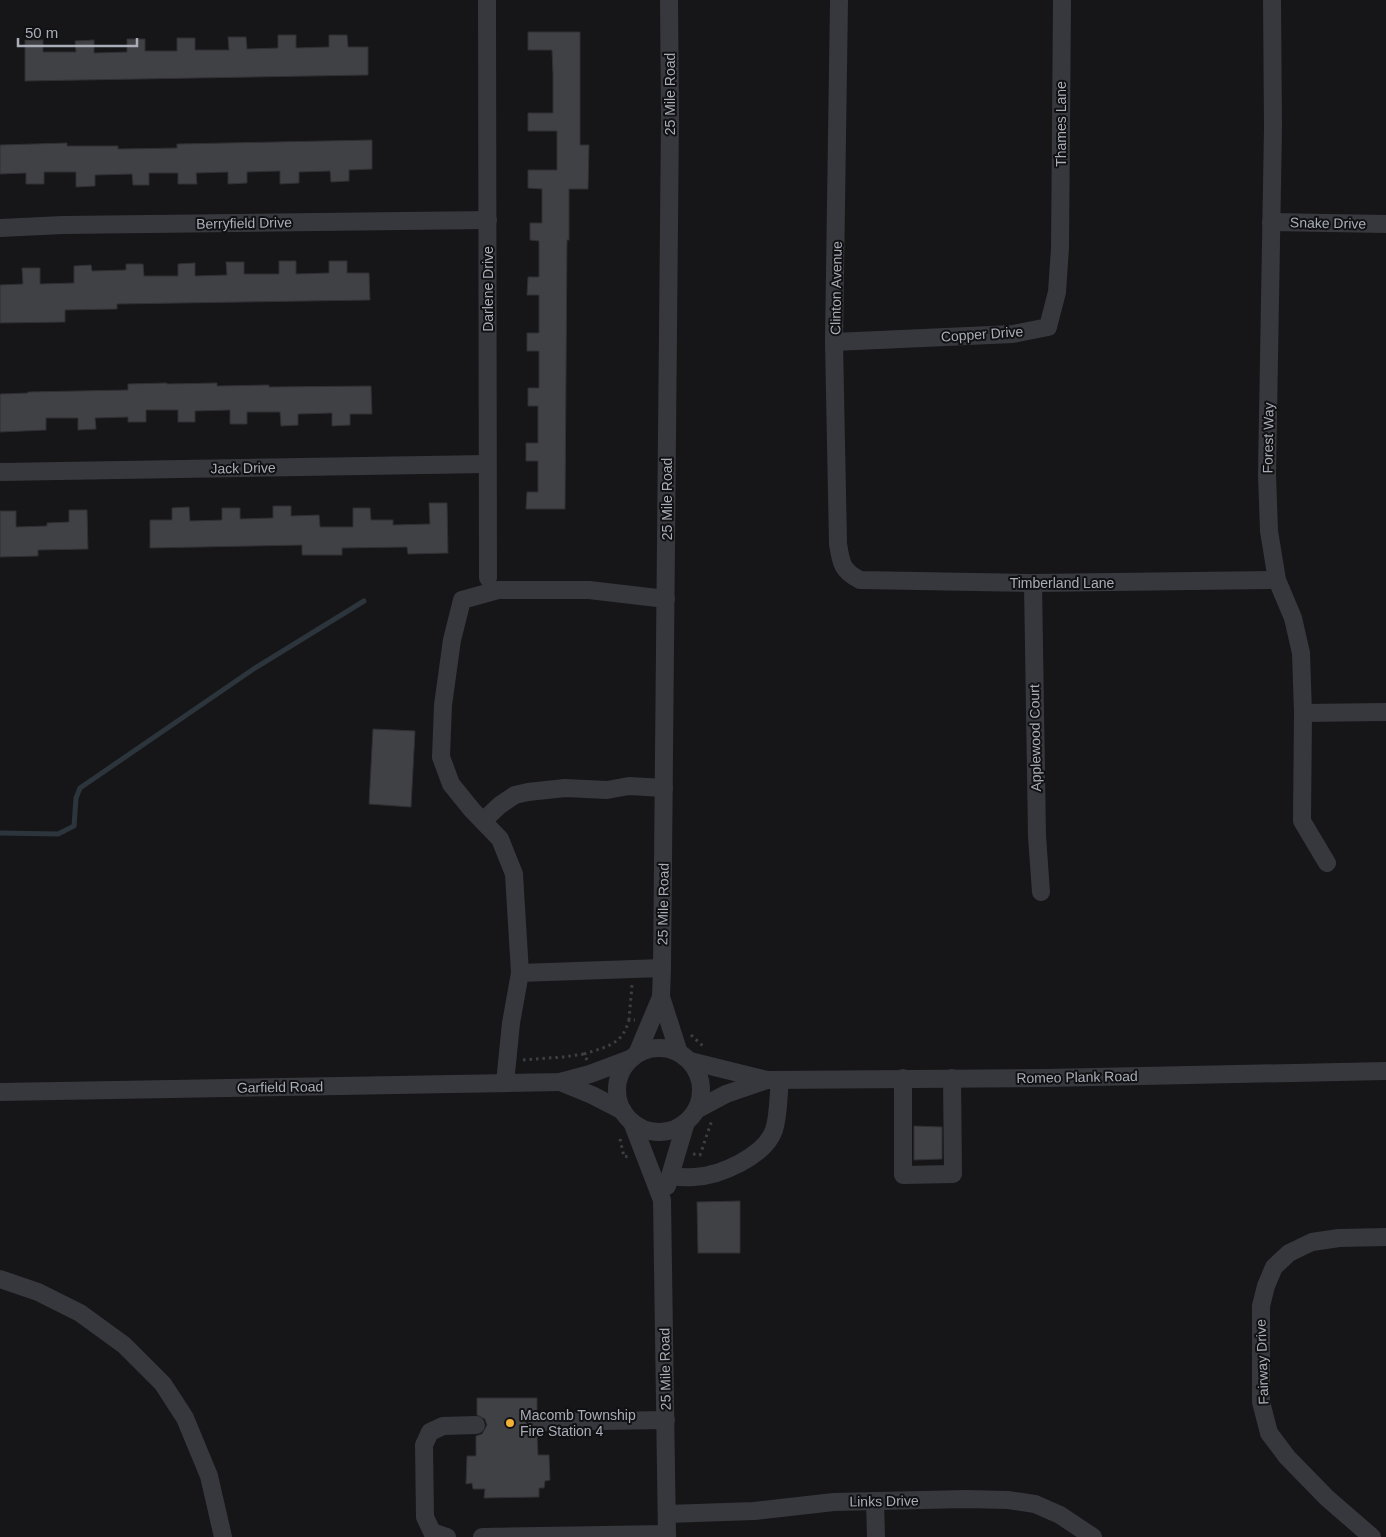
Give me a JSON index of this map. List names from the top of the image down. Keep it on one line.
{"streets":{"street":["25 Mile Road","Thames Lane","Berryfield Drive","Snake Drive","Clinton Avenue","Darlene Drive","Copper Drive","Forest Way","Jack Drive","Timberland Lane","Applewood Court","Romeo Plank Road","Garfield Road","Fairway Drive","Links Drive"]},"crossings":[["25 Mile Road","Romeo Plank Road"],["25 Mile Road","Garfield Road"],["25 Mile Road","Links Drive"],["Thames Lane","Copper Drive"],["Berryfield Drive","Darlene Drive"],["Snake Drive","Forest Way"],["Clinton Avenue","Copper Drive"],["Clinton Avenue","Timberland Lane"],["Darlene Drive","Jack Drive"],["Forest Way","Timberland Lane"],["Timberland Lane","Applewood Court"],["Romeo Plank Road","Garfield Road"]],"places":["Macomb Township Fire Station 4"],"scale_bar":"50 m"}
